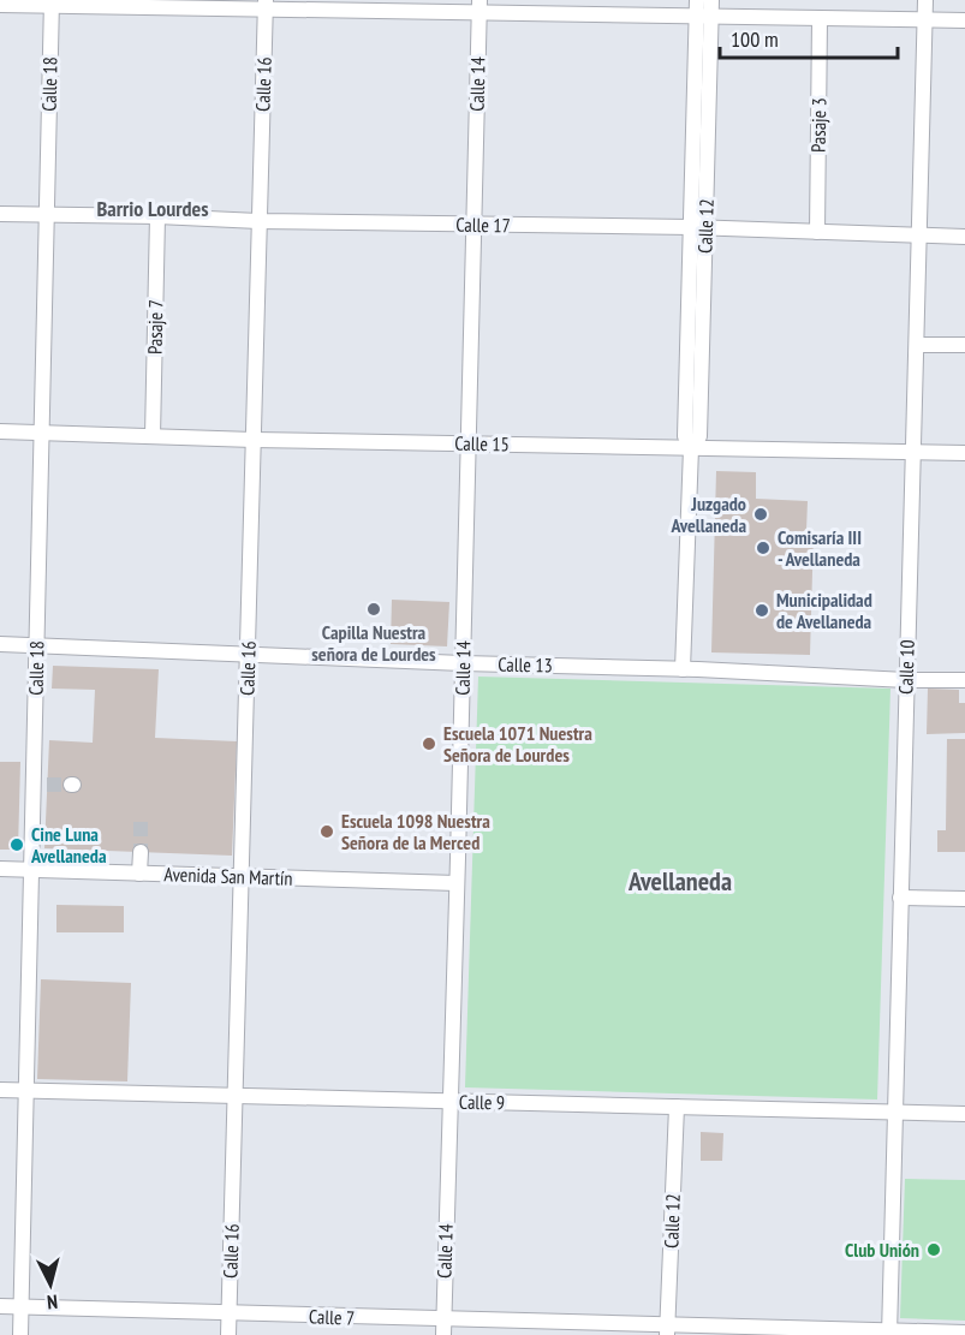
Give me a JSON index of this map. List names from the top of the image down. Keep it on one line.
{"streets":{"street":["Calle 18","Calle 16","Calle 14","Pasaje 3","Calle 17","Calle 12","Pasaje 7","Calle 15","Calle 13","Calle 10","Avenida San Martín","Calle 9","Calle 7"]},"crossings":[["Calle 18","Calle 17"],["Calle 18","Calle 15"],["Calle 18","Calle 13"],["Calle 18","Avenida San Martín"],["Calle 18","Calle 9"],["Calle 18","Calle 7"],["Calle 16","Calle 17"],["Calle 16","Calle 15"],["Calle 16","Calle 13"],["Calle 16","Avenida San Martín"],["Calle 16","Calle 9"],["Calle 16","Calle 7"],["Calle 14","Calle 17"],["Calle 14","Calle 15"],["Calle 14","Calle 13"],["Calle 14","Avenida San Martín"],["Calle 14","Calle 9"],["Calle 14","Calle 7"],["Pasaje 3","Calle 17"],["Calle 17","Calle 12"],["Calle 17","Pasaje 7"],["Calle 17","Calle 10"],["Calle 12","Calle 15"],["Calle 12","Calle 13"],["Calle 12","Calle 9"],["Calle 12","Calle 7"],["Pasaje 7","Calle 15"],["Calle 15","Calle 10"],["Calle 13","Calle 10"],["Calle 10","Calle 9"],["Calle 10","Calle 7"]],"districts":["Barrio Lourdes","Avellaneda"],"places":["Juzgado Avellaneda","Comisaría III - Avellaneda","Capilla Nuestra señora de Lourdes","Municipalidad de Avellaneda","Escuela 1071 Nuestra Señora de Lourdes","Escuela 1098 Nuestra Señora de la Merced","Cine Luna Avellaneda","Club Unión"],"scale_bar":"100 m","north":"bottom"}
